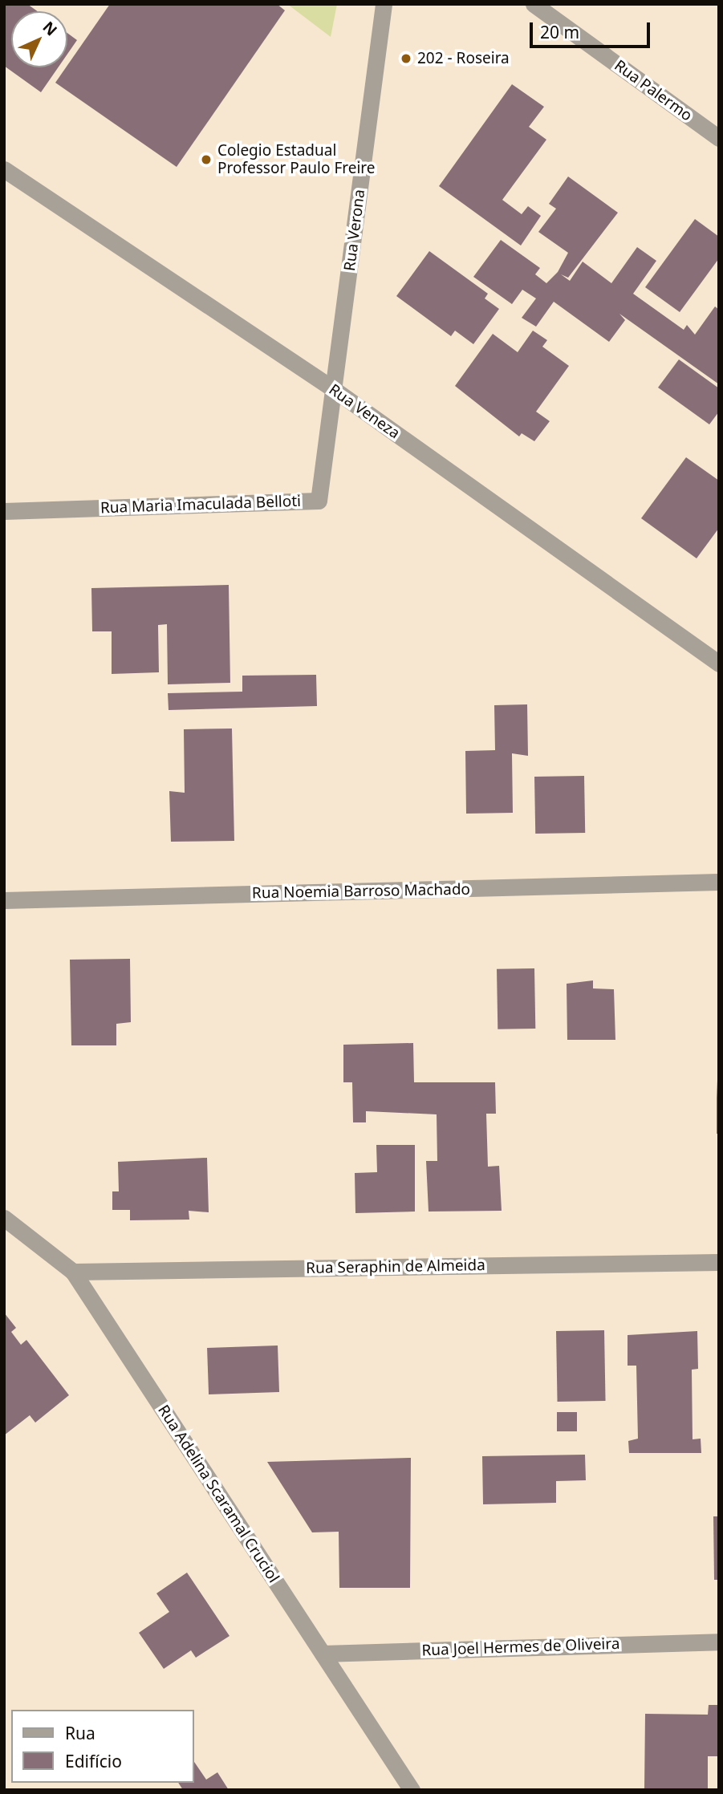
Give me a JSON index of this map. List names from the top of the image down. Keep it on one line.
{"streets":{"street":["Rua Palermo","Rua Verona","Rua Veneza","Rua Maria Imaculada Belloti","Rua Noemia Barroso Machado","Rua Seraphin de Almeida","Rua Adelina Scaramal Cruciol","Rua Joel Hermes de Oliveira"]},"crossings":[["Rua Verona","Rua Veneza"],["Rua Verona","Rua Maria Imaculada Belloti"],["Rua Veneza","Rua Maria Imaculada Belloti"],["Rua Seraphin de Almeida","Rua Adelina Scaramal Cruciol"],["Rua Adelina Scaramal Cruciol","Rua Joel Hermes de Oliveira"]],"places":["202 - Roseira","Colegio Estadual Professor Paulo Freire"],"legend":["Rua","Edifício"],"scale_bar":"20 m","north":"top right"}
